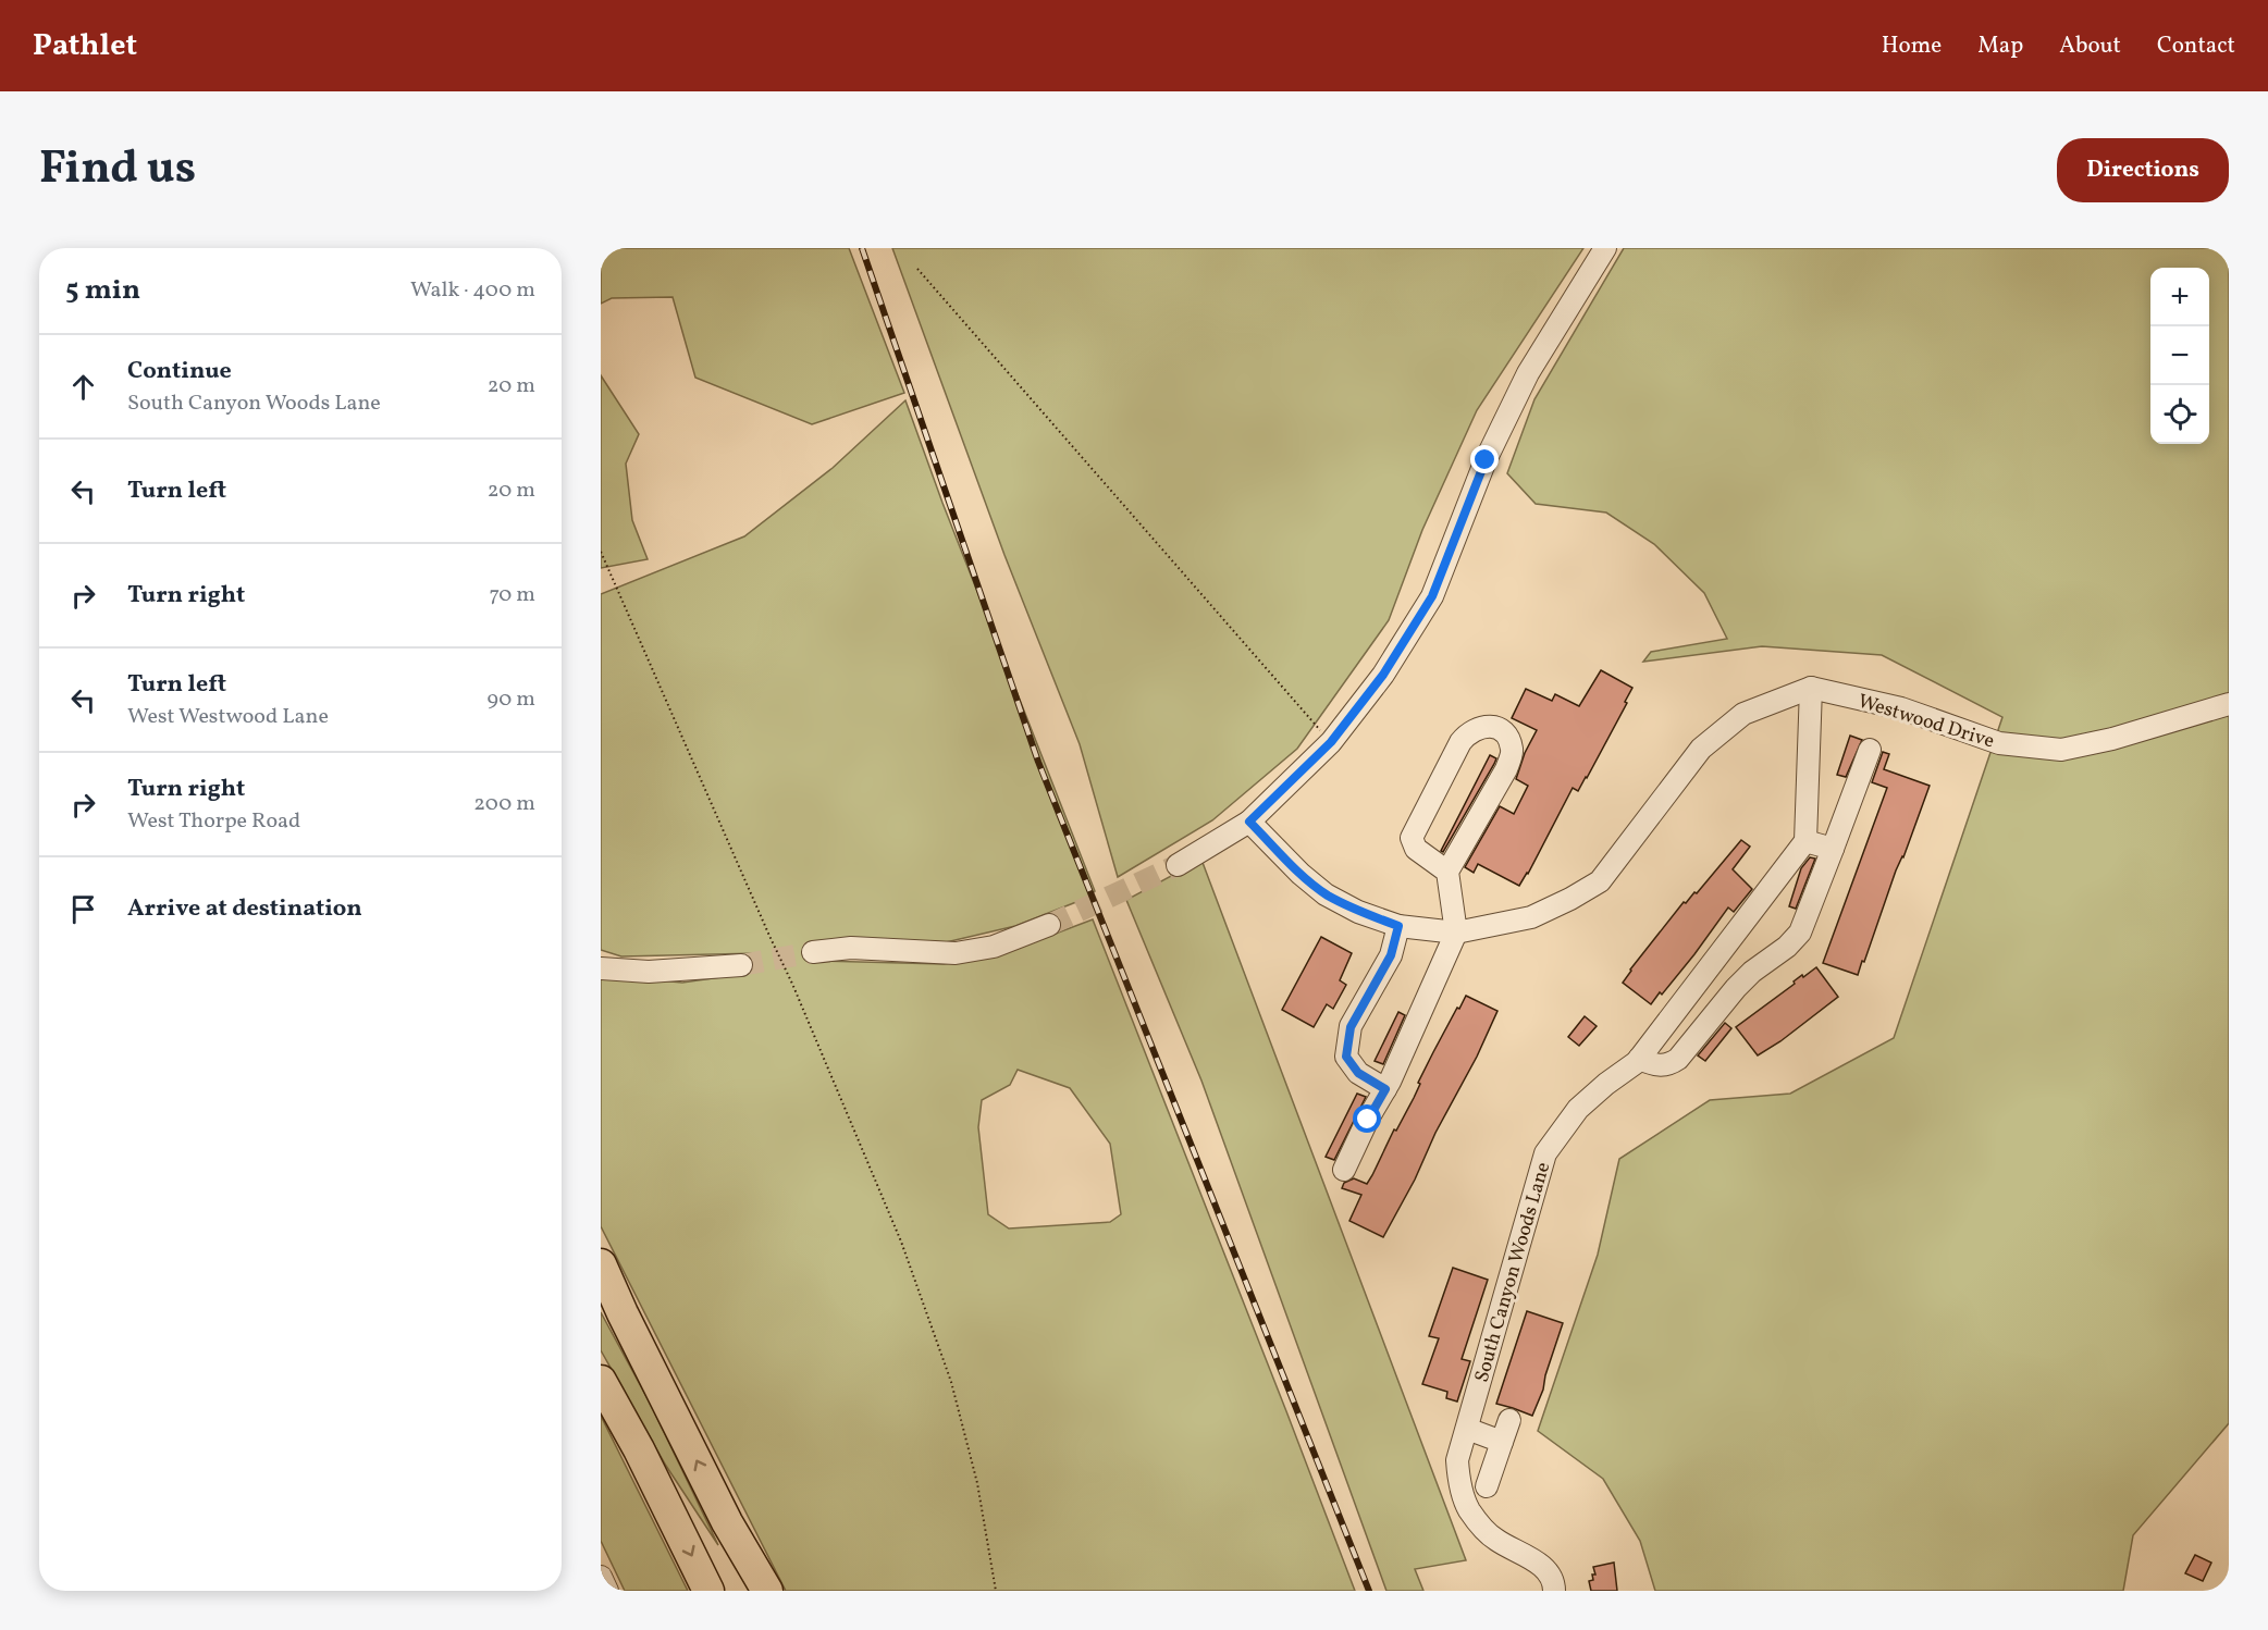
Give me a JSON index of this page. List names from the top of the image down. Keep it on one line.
{"streets":{"street":["Westwood Drive","South Canyon Woods Lane"]},"page":{"header":"Pathlet","nav":["Home","Map","About","Contact"],"title":"Find us","buttons":"Directions","heading":["5 min","Walk · 400 m"],"map_buttons":["+","−"],"list":[["Continue","South Canyon Woods Lane","20 m"],["Turn left","20 m"],["Turn right","70 m"],["Turn left","West Westwood Lane","90 m"],["Turn right","West Thorpe Road","200 m"],"Arrive at destination"]}}
